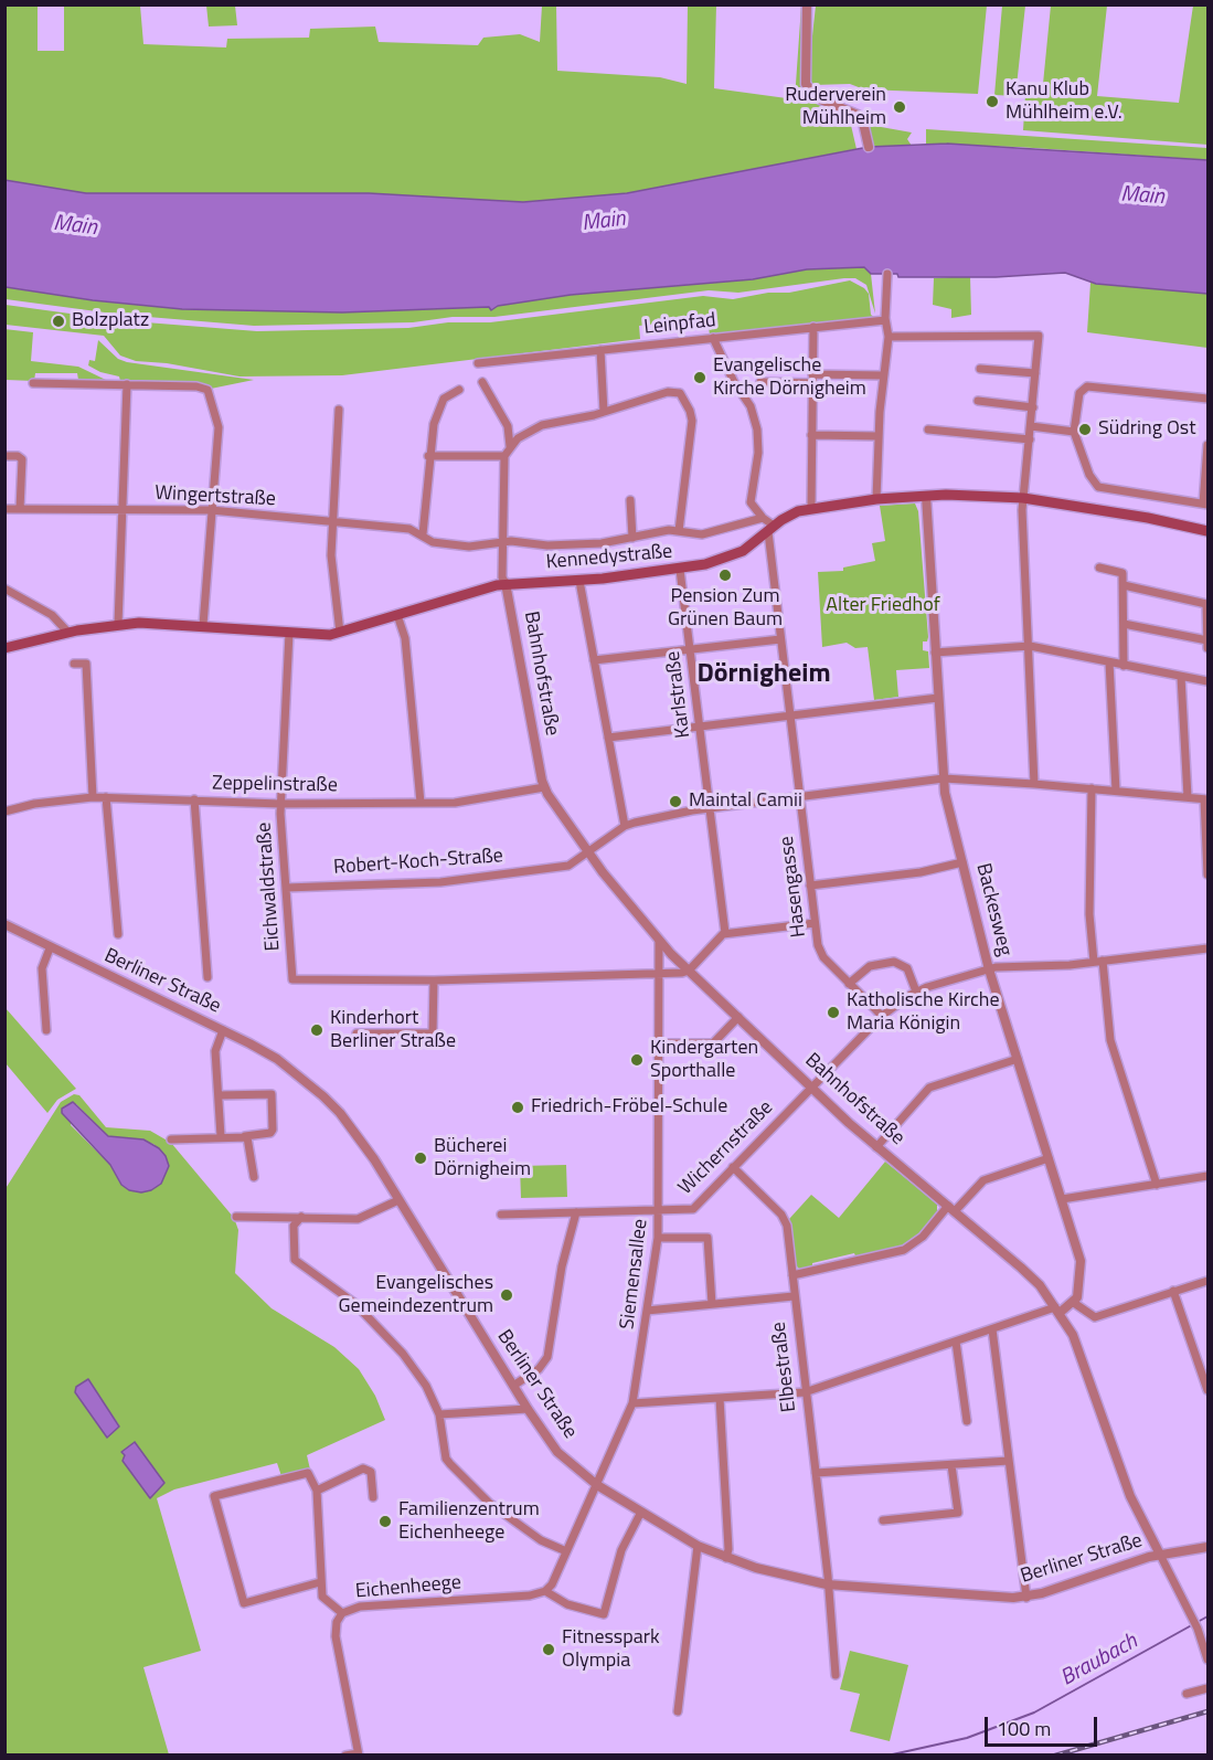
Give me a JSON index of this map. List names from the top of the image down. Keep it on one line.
{"streets":{"main road":["Kennedystraße"],"street":["Leinpfad","Wingertstraße","Bahnhofstraße","Karlstraße","Zeppelinstraße","Robert-Koch-Straße","Eichwaldstraße","Hasengasse","Backesweg","Berliner Straße","Wichernstraße","Siemensallee","Elbestraße","Eichenheege"]},"crossings":[["Kennedystraße","Bahnhofstraße"],["Kennedystraße","Karlstraße"],["Kennedystraße","Eichwaldstraße"],["Kennedystraße","Hasengasse"],["Kennedystraße","Backesweg"],["Bahnhofstraße","Zeppelinstraße"],["Bahnhofstraße","Robert-Koch-Straße"],["Bahnhofstraße","Berliner Straße"],["Bahnhofstraße","Wichernstraße"],["Bahnhofstraße","Siemensallee"],["Zeppelinstraße","Eichwaldstraße"],["Robert-Koch-Straße","Eichwaldstraße"],["Hasengasse","Wichernstraße"],["Backesweg","Wichernstraße"],["Berliner Straße","Siemensallee"],["Berliner Straße","Elbestraße"],["Wichernstraße","Siemensallee"],["Wichernstraße","Elbestraße"],["Siemensallee","Eichenheege"]],"districts":["Dörnigheim"],"water":["Main","Braubach"],"parks":["Alter Friedhof"],"places":["Kanu Klub Mühlheim e.V.","Ruderverein Mühlheim","Bolzplatz","Evangelische Kirche Dörnigheim","Südring Ost","Pension Zum Grünen Baum","Maintal Camii","Katholische Kirche Maria Königin","Kinderhort Berliner Straße","Kindergarten Sporthalle","Friedrich-Fröbel-Schule","Bücherei Dörnigheim","Evangelisches Gemeindezentrum","Familienzentrum Eichenheege","Fitnesspark Olympia"],"scale_bar":"100 m"}
